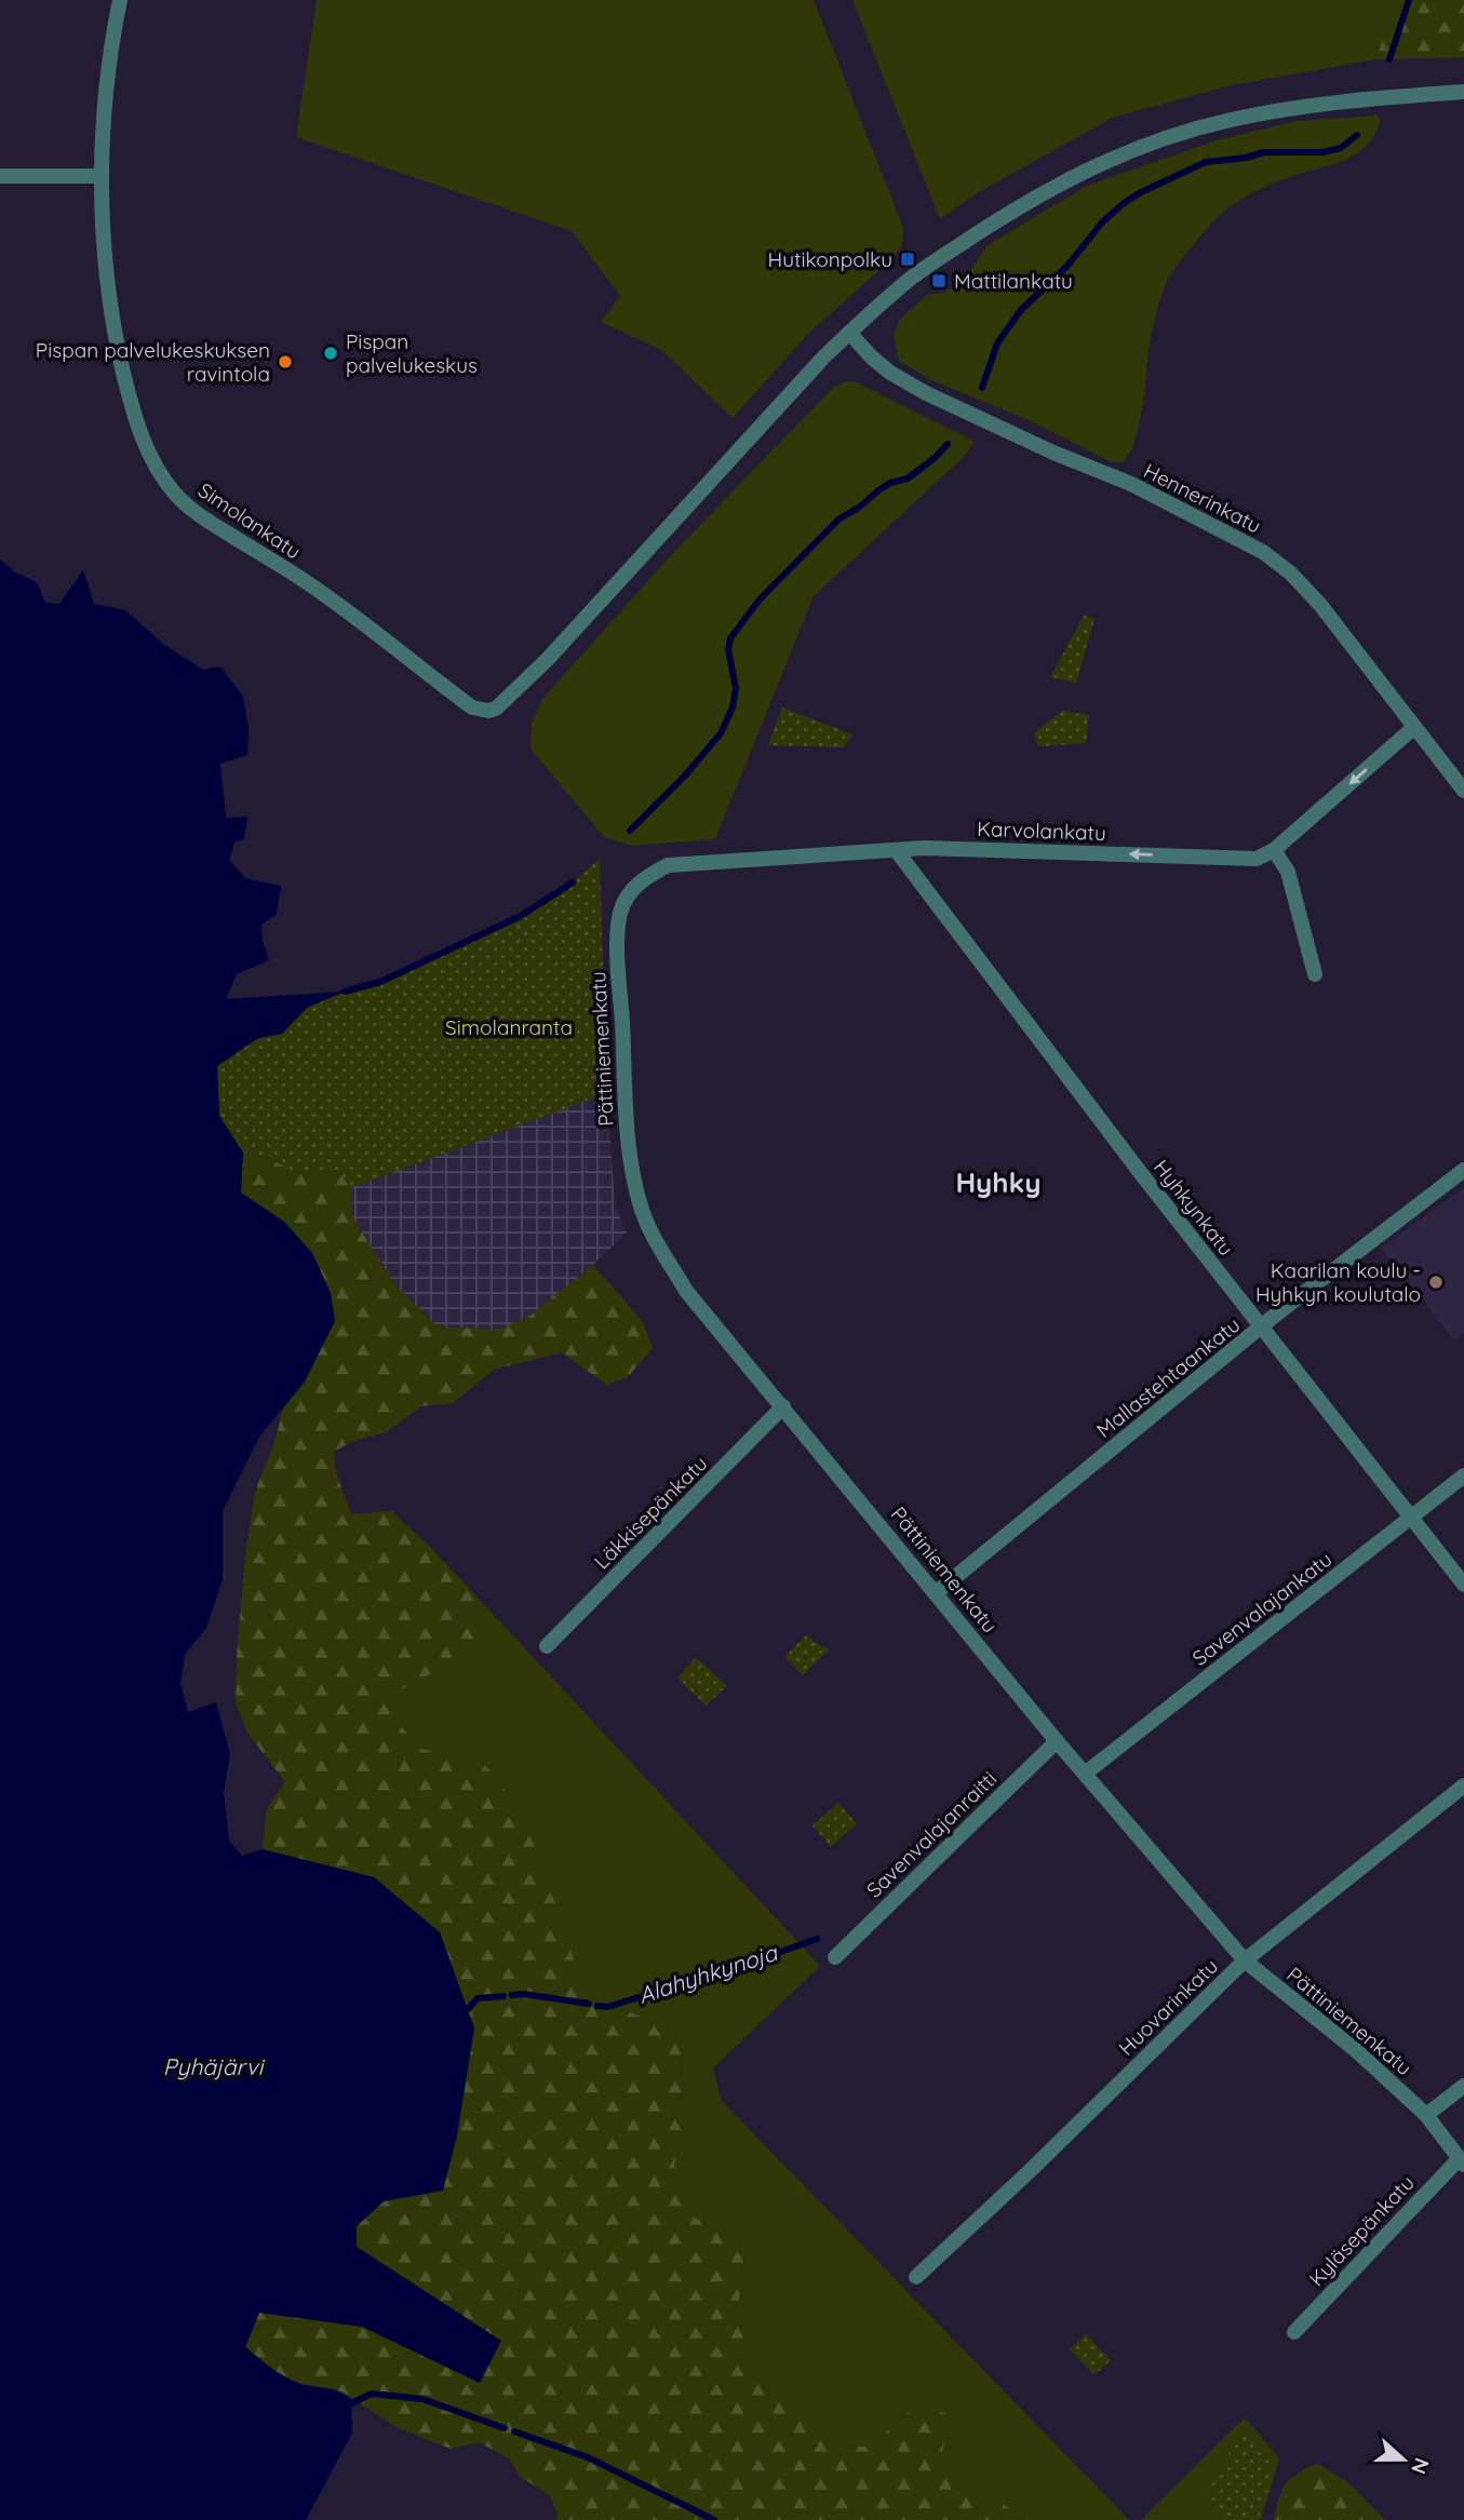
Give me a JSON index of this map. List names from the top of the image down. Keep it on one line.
{"streets":{"street":["Hennerinkatu","Simolankatu","Karvolankatu","Pättiniemenkatu","Hyhkynkatu","Mallastehtaankatu","Läkkisepänkatu","Savenvalajankatu","Savenvalajanraitti","Huovarinkatu","Kyläsepänkatu"]},"crossings":[["Hennerinkatu","Simolankatu"],["Hennerinkatu","Karvolankatu"],["Karvolankatu","Pättiniemenkatu"],["Karvolankatu","Hyhkynkatu"],["Pättiniemenkatu","Mallastehtaankatu"],["Pättiniemenkatu","Läkkisepänkatu"],["Pättiniemenkatu","Savenvalajankatu"],["Pättiniemenkatu","Savenvalajanraitti"],["Pättiniemenkatu","Huovarinkatu"],["Pättiniemenkatu","Kyläsepänkatu"],["Hyhkynkatu","Mallastehtaankatu"],["Hyhkynkatu","Savenvalajankatu"]],"one_way":["Karvolankatu"],"districts":["Hyhky"],"water":["Alahyhkynoja","Pyhäjärvi"],"parks":["Simolanranta"],"places":{"transit":["Hutikonpolku","Mattilankatu"],"other":["Pispan palvelukeskus","Pispan palvelukeskuksen ravintola","Kaarilan koulu - Hyhkyn koulutalo"]},"north":"right"}
